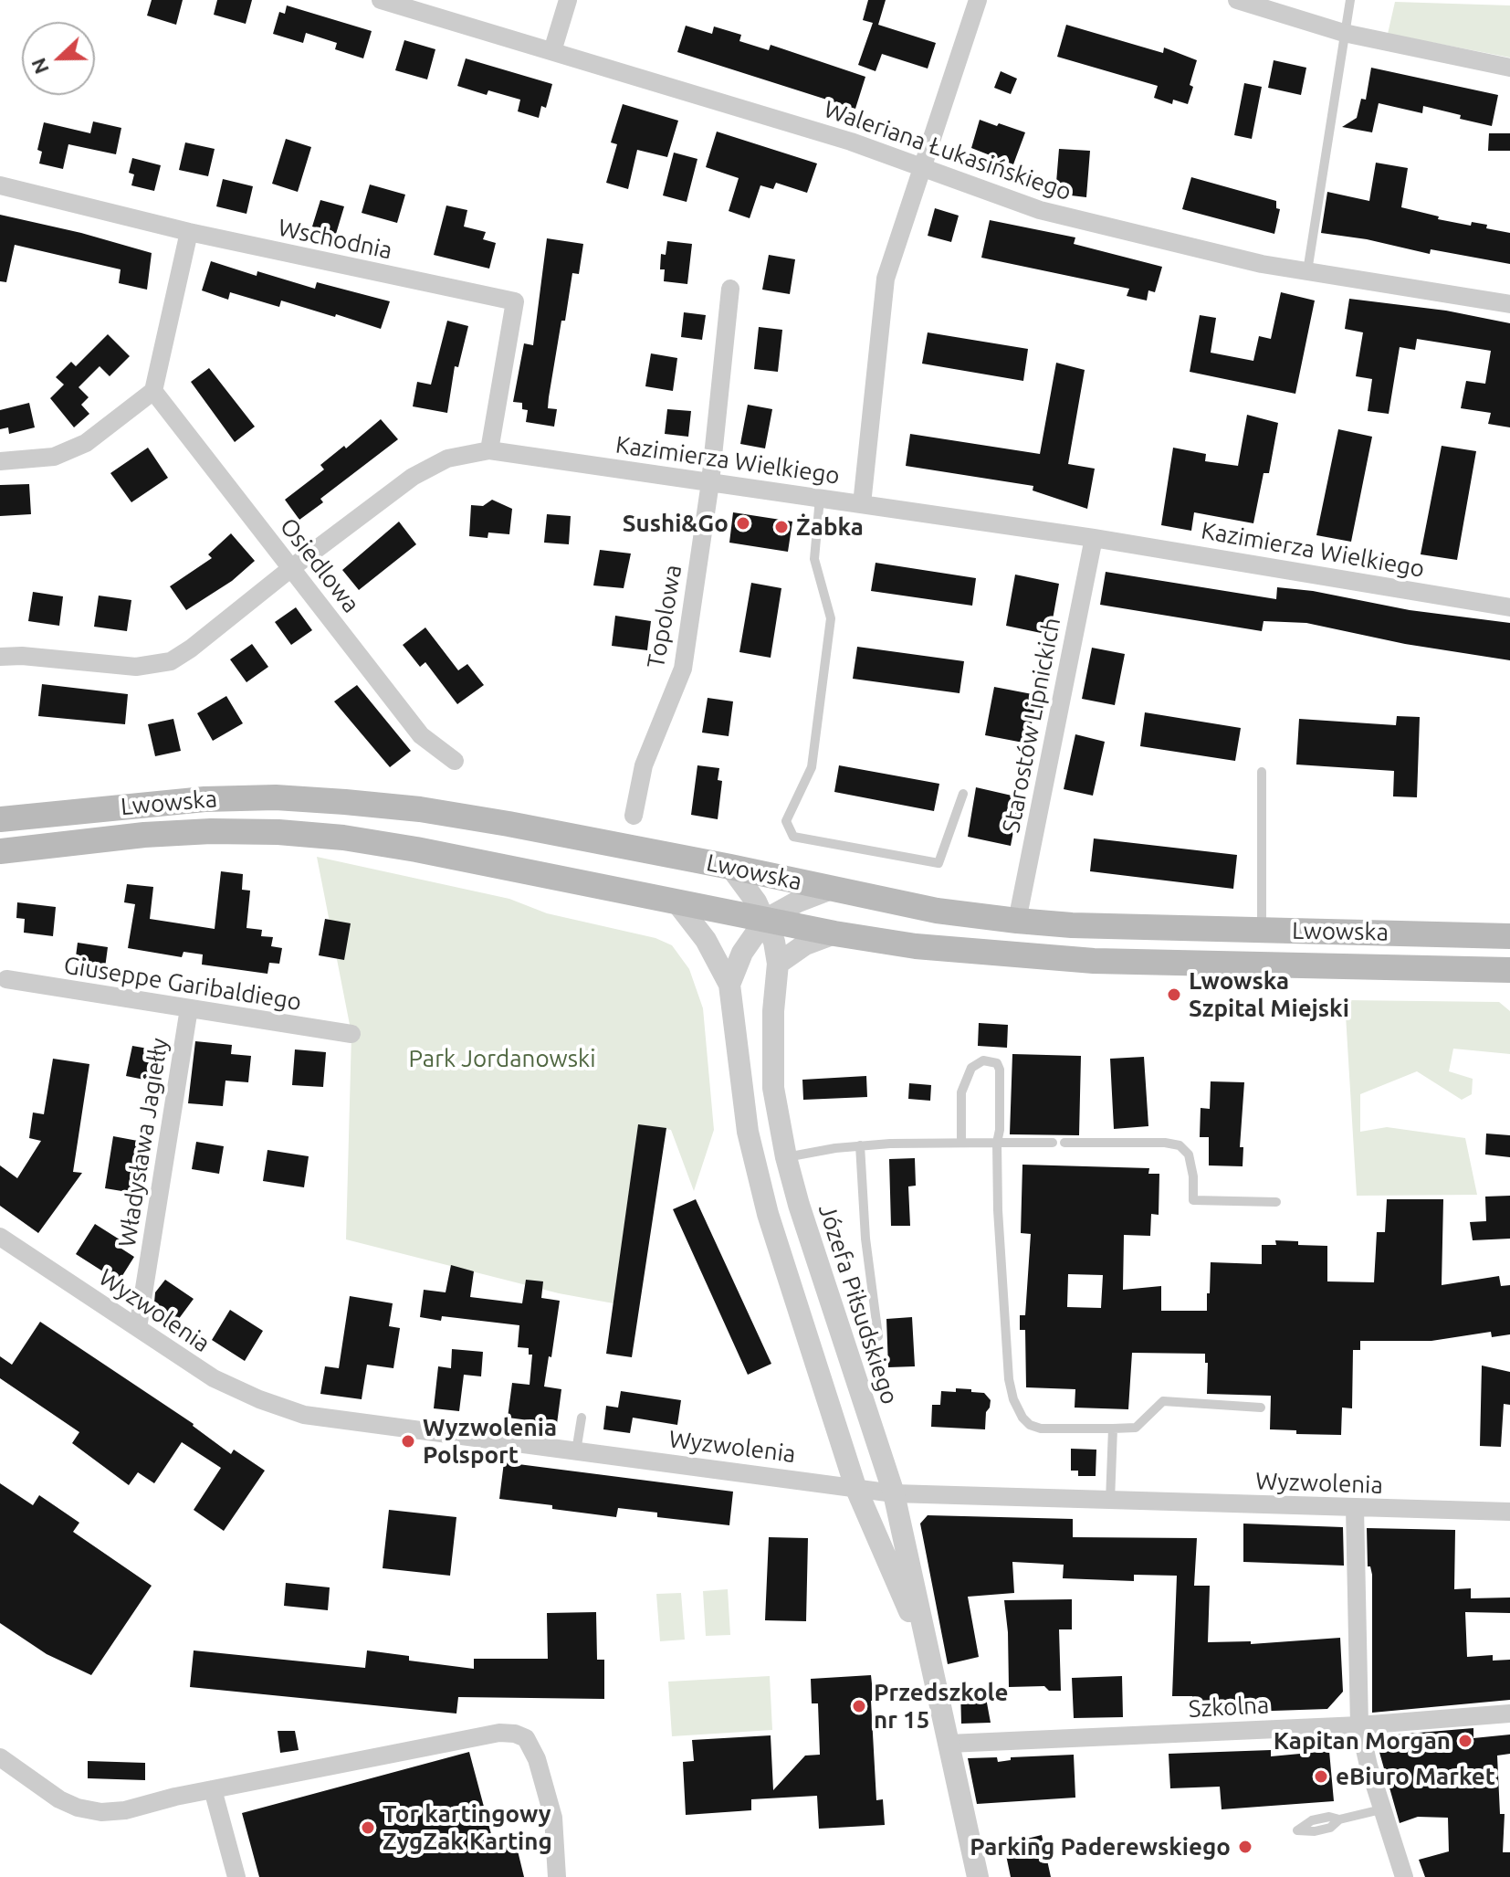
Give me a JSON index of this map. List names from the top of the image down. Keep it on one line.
{"streets":{"main road":["Lwowska"],"street":["Waleriana Łukasińskiego","Wschodnia","Kazimierza Wielkiego","Osiedlowa","Topolowa","Starostów Lipnickich","Giuseppe Garibaldiego","Władysława Jagiełły","Józefa Piłsudskiego","Wyzwolenia","Szkolna"]},"crossings":[["Wschodnia","Kazimierza Wielkiego"],["Kazimierza Wielkiego","Osiedlowa"],["Kazimierza Wielkiego","Topolowa"],["Kazimierza Wielkiego","Starostów Lipnickich"],["Starostów Lipnickich","Lwowska"],["Lwowska","Józefa Piłsudskiego"],["Giuseppe Garibaldiego","Władysława Jagiełły"],["Władysława Jagiełły","Wyzwolenia"],["Józefa Piłsudskiego","Wyzwolenia"],["Józefa Piłsudskiego","Szkolna"]],"parks":["Park Jordanowski"],"places":["Sushi&Go","Żabka","Lwowska Szpital Miejski","Wyzwolenia Polsport","Przedszkole nr 15","Kapitan Morgan","eBiuro Market","Tor kartingowy ZygZak Karting","Parking Paderewskiego"],"north":"left"}
